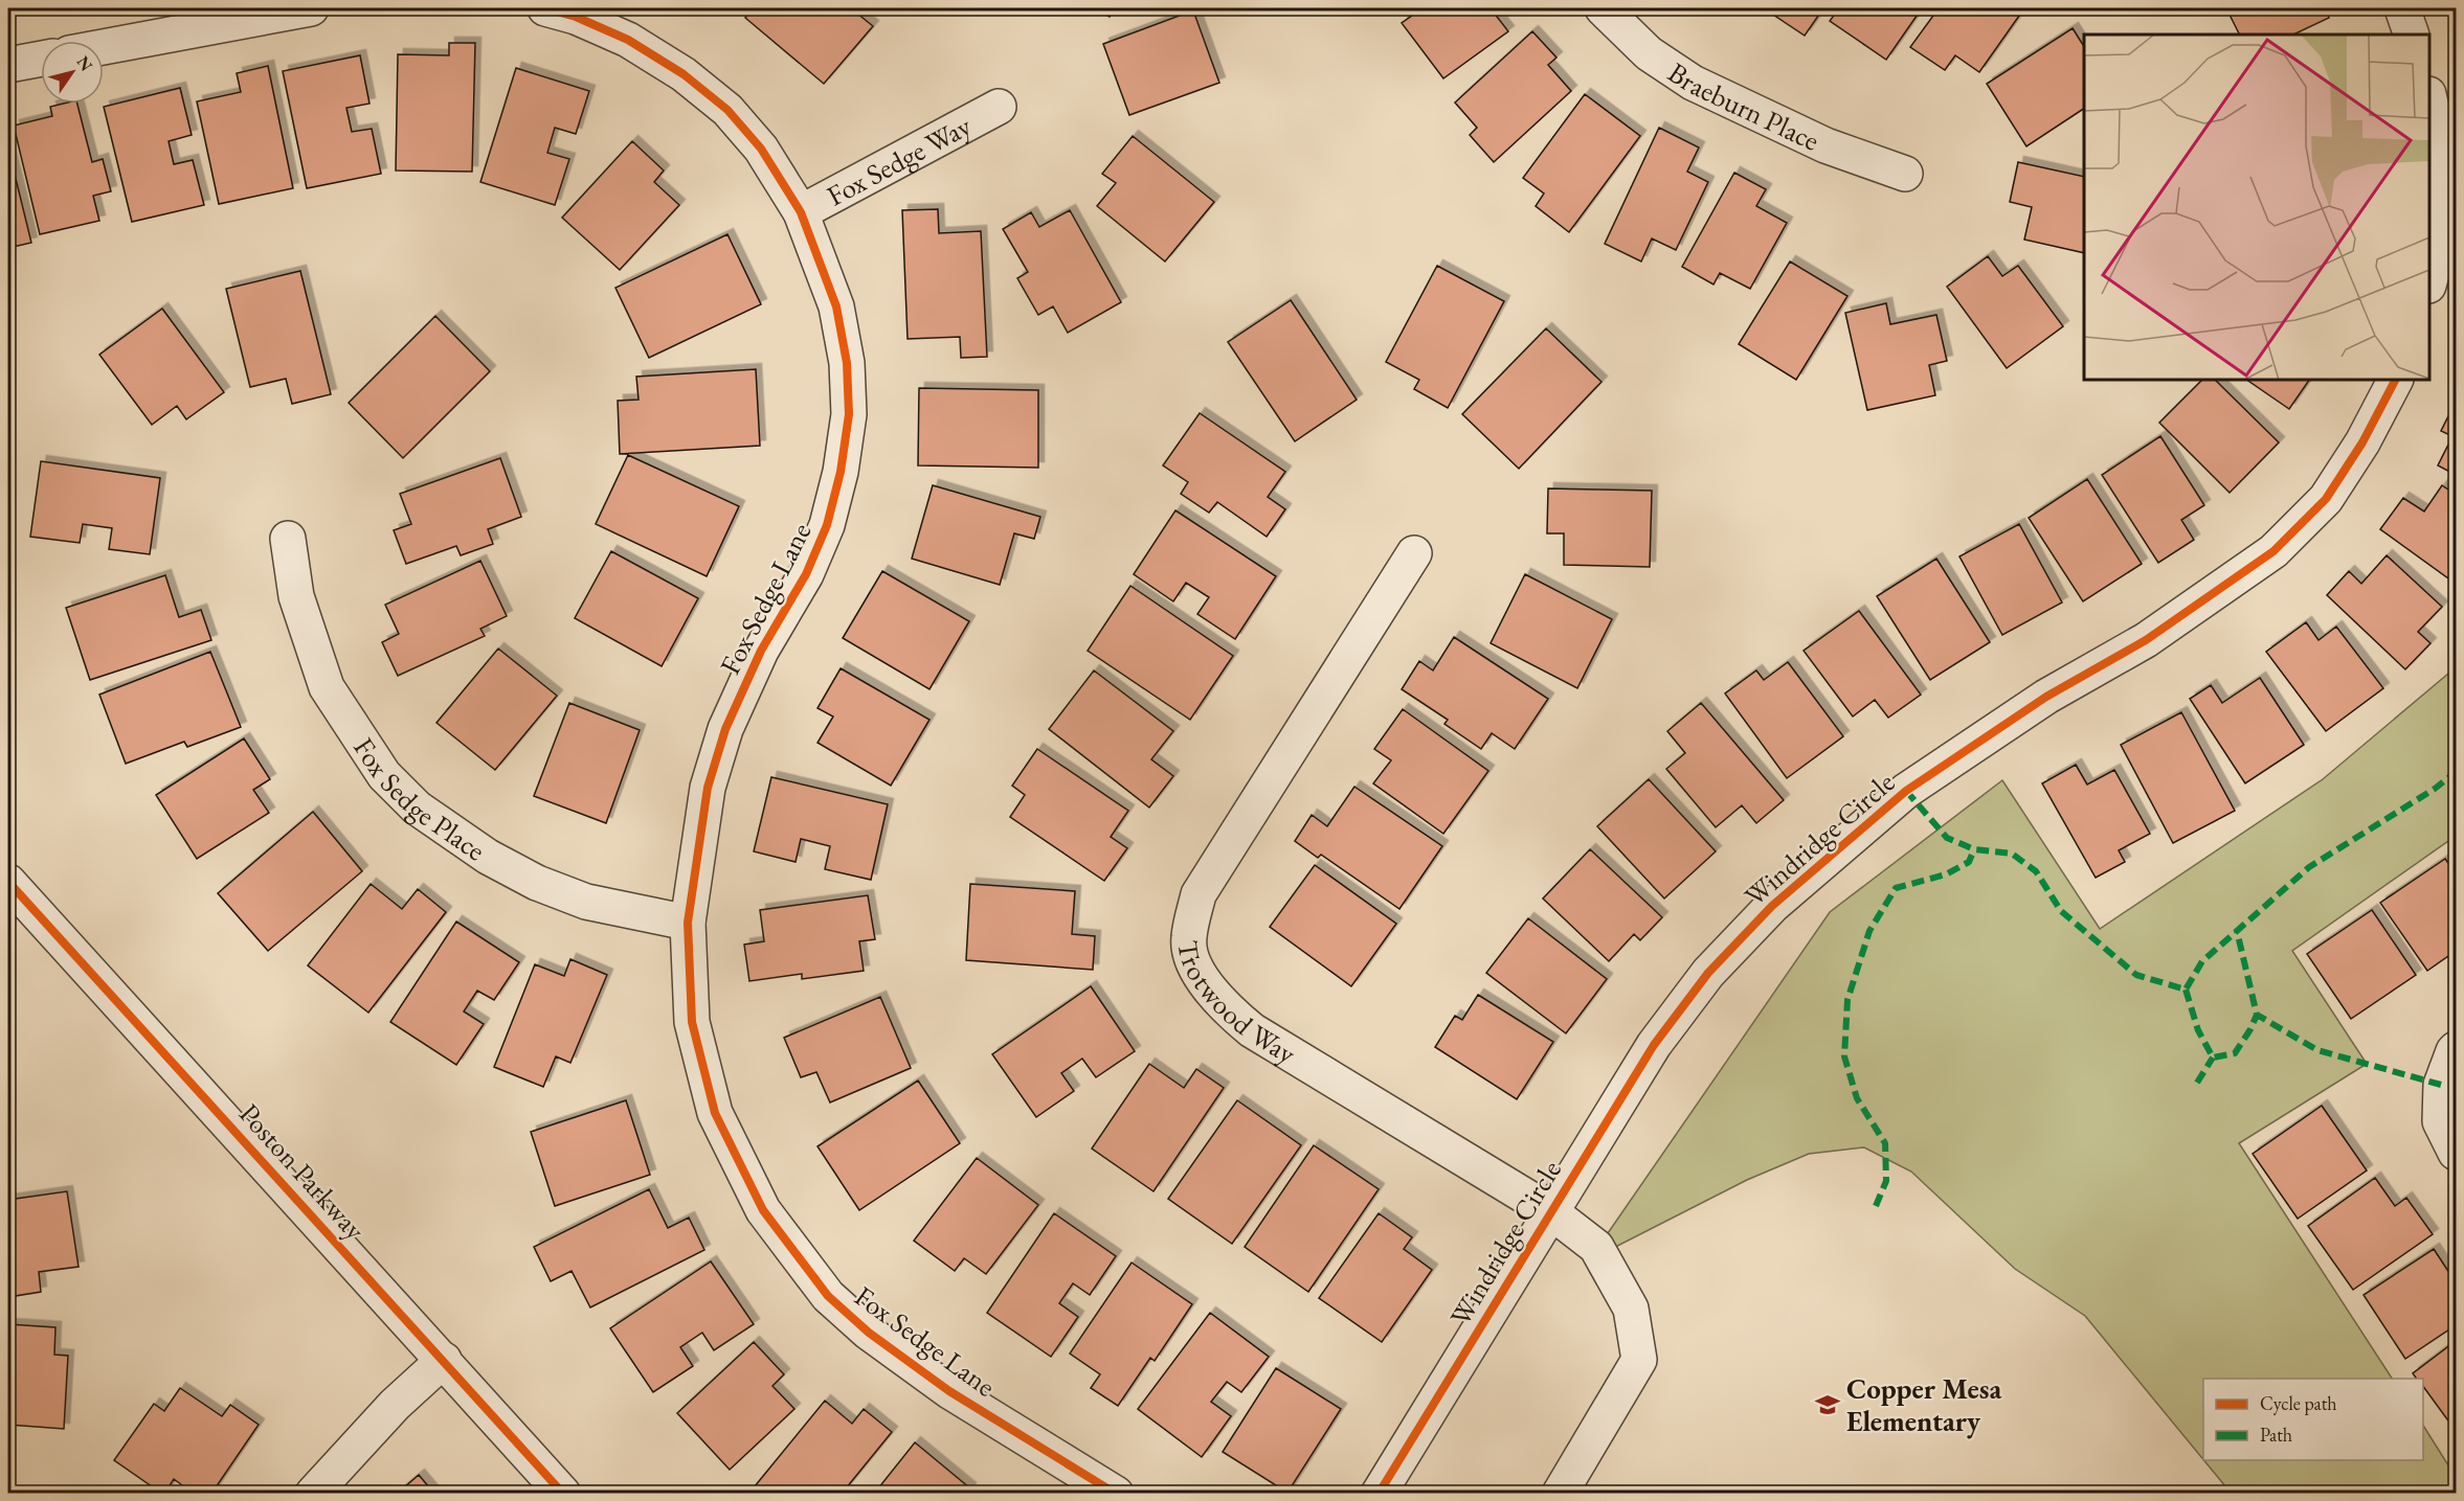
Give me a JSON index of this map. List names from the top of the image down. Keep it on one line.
{"streets":{"street":["Braeburn Place","Fox Sedge Way","Fox Sedge Lane","Fox Sedge Place","Windridge Circle","Trotwood Way","Poston Parkway"]},"crossings":[["Fox Sedge Way","Fox Sedge Lane"],["Fox Sedge Lane","Fox Sedge Place"],["Windridge Circle","Trotwood Way"]],"places":{"school or university":["Copper Mesa Elementary"]},"legend":["Cycle path","Path"],"north":"top right"}
